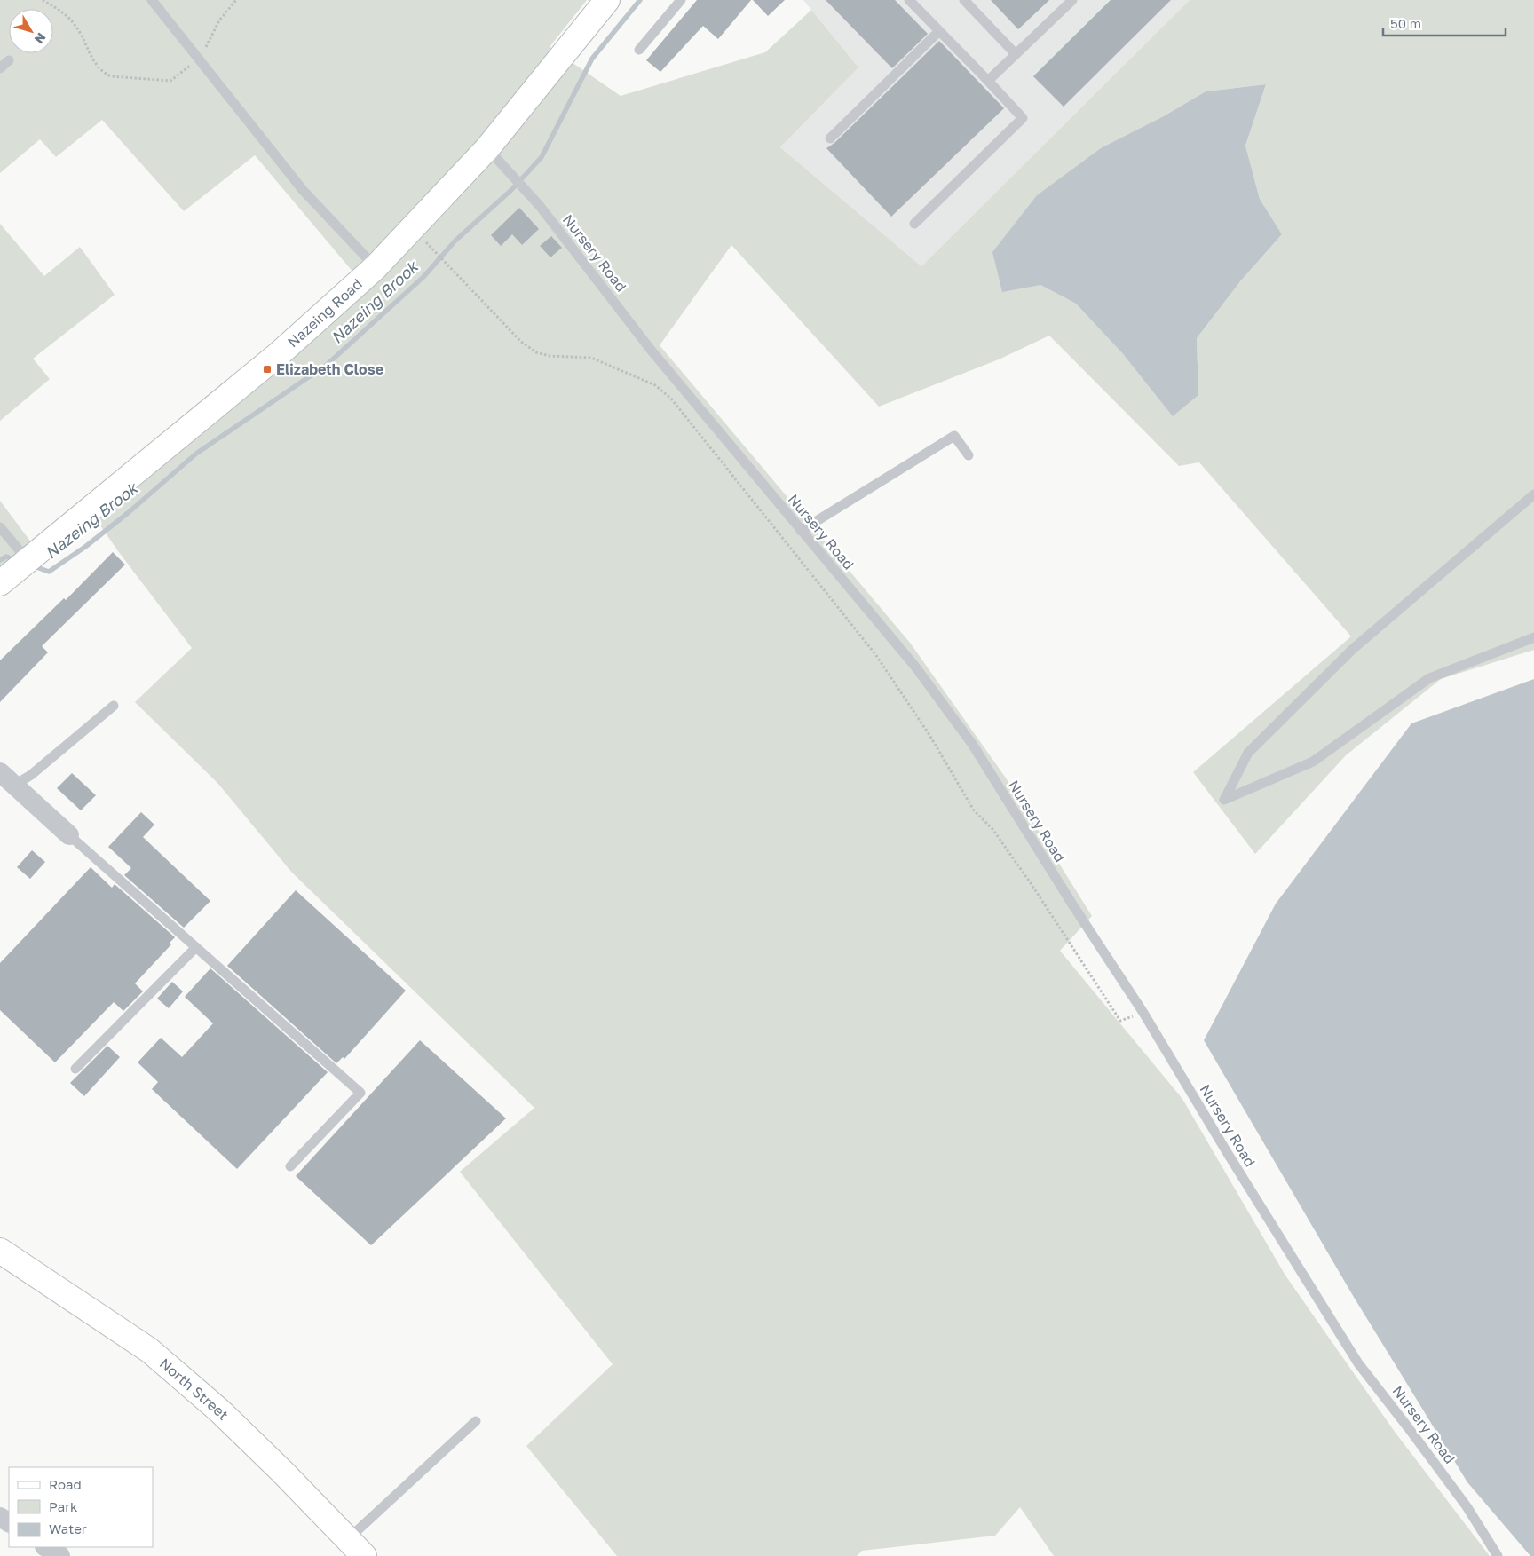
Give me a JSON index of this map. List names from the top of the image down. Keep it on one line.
{"streets":{"main road":["Nazeing Road","North Street"],"lane":["Nursery Road"]},"crossings":[["Nursery Road","Nazeing Road"]],"water":["Nazeing Brook"],"places":{"transit":["Elizabeth Close"]},"legend":["Road","Park","Water"],"scale_bar":"50 m","north":"bottom right"}
